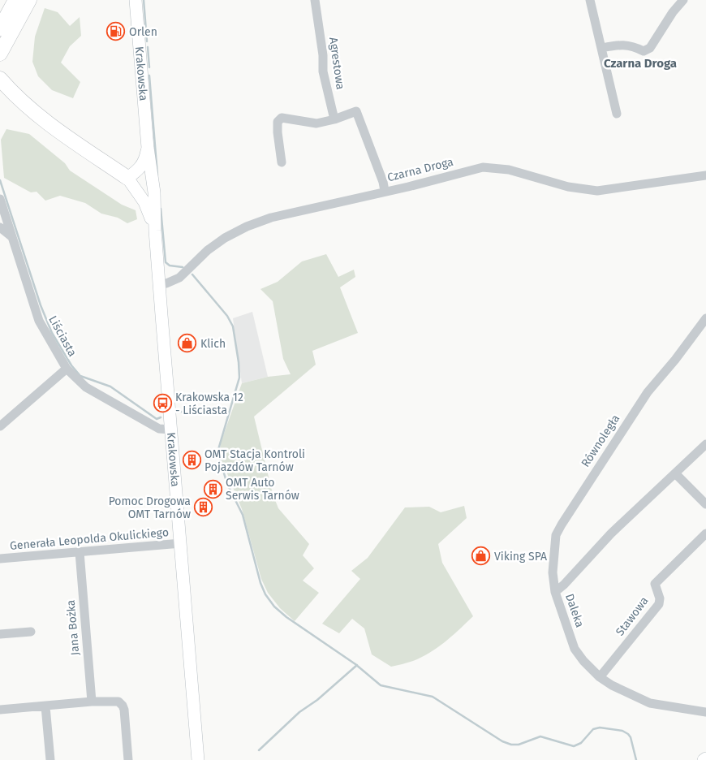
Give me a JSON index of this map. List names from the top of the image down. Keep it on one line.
{"streets":{"main road":["Krakowska"],"street":["Agrestowa","Czarna Droga","Liściasta","Równoległa","Generała Leopolda Okulickiego","Daleka","Stawowa","Jana Bożka"]},"crossings":[["Krakowska","Czarna Droga"],["Krakowska","Liściasta"],["Krakowska","Generała Leopolda Okulickiego"],["Równoległa","Daleka"],["Generała Leopolda Okulickiego","Jana Bożka"],["Daleka","Stawowa"]],"districts":["Czarna Droga"],"places":{"fuel station":["Orlen"],"shop":["Klich","Viking SPA"],"bus stop":["Krakowska 12 - Liściasta"],"building":["OMT Stacja Kontroli Pojazdów Tarnów","OMT Auto Serwis Tarnów","Pomoc Drogowa OMT Tarnów"]}}
